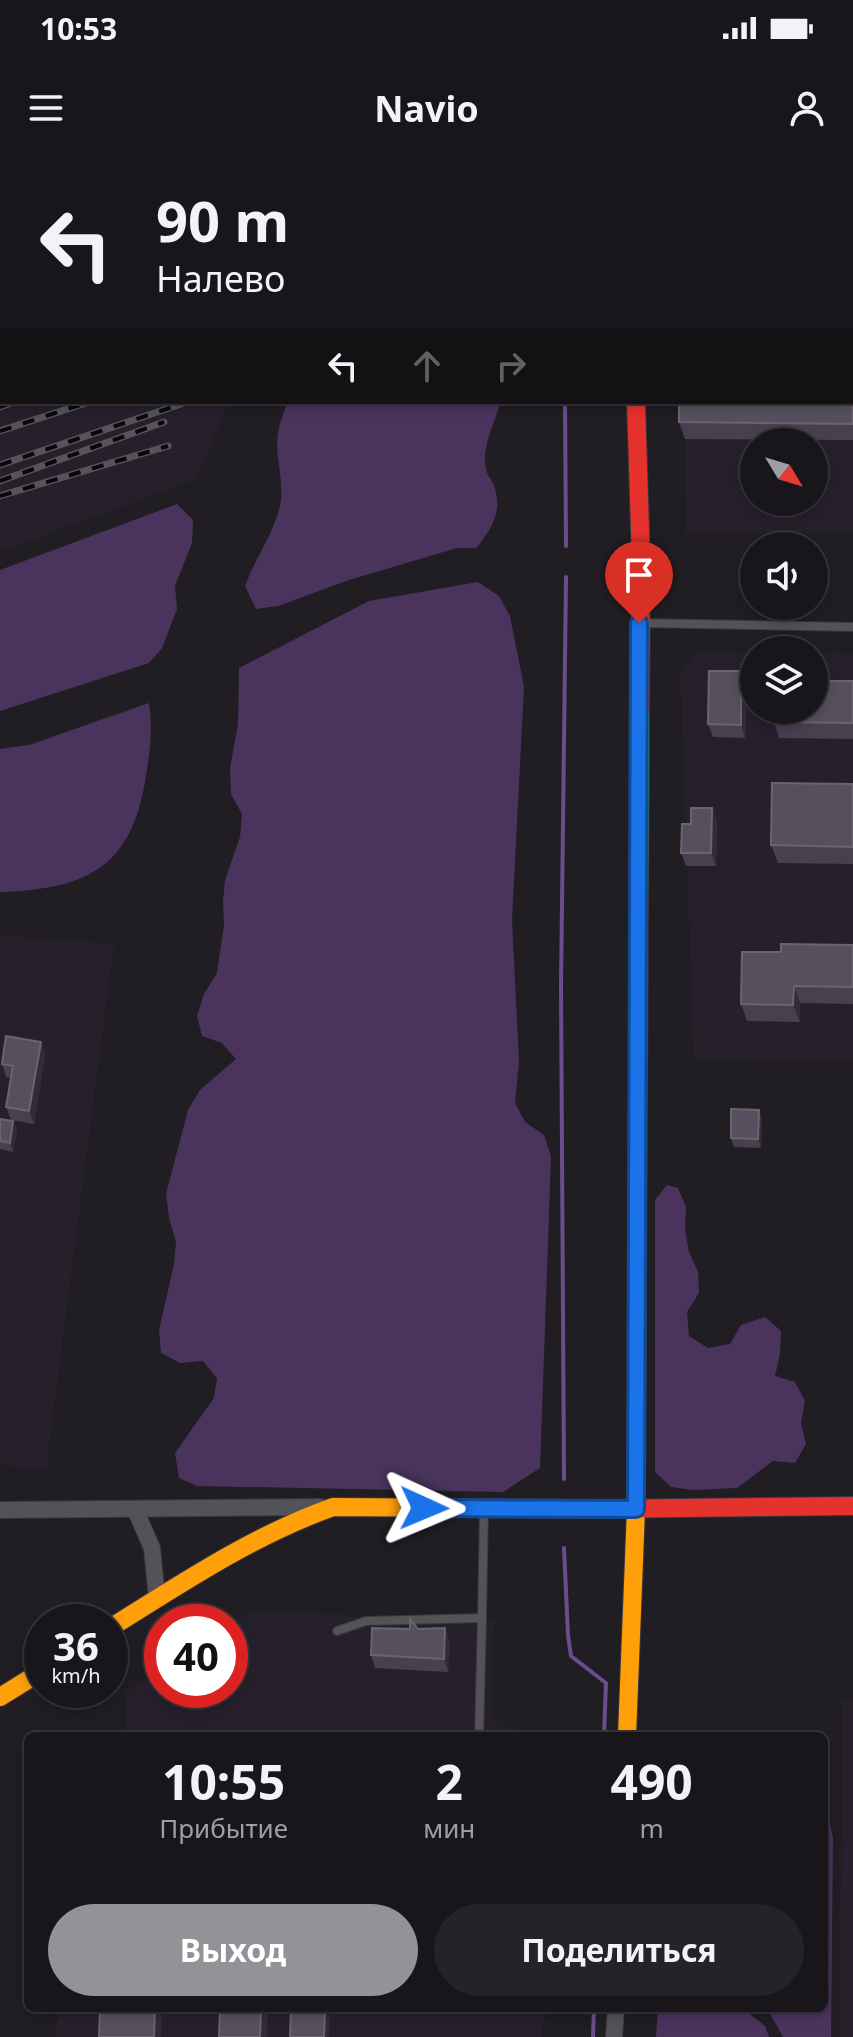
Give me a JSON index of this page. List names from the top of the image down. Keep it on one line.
{"north":"bottom right","page":{"status":"10:53","header":"Navio","turn":["90 m","Налево"],"speed":"36 km/h","limit":"40","eta":["10:55","Прибытие","2","мин","490","m"],"buttons":["Выход","Поделиться"]}}
